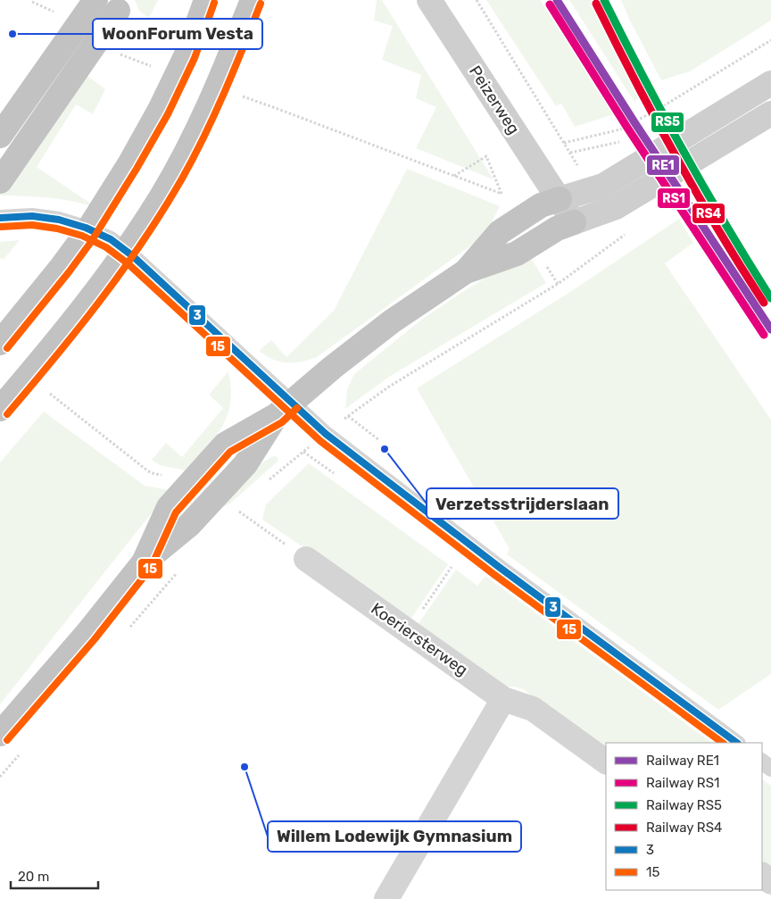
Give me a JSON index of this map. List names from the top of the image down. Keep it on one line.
{"streets":{"main road":["Peizerweg"],"street":["Koeriersterweg"]},"places":["WoonForum Vesta","Verzetsstrijderslaan","Willem Lodewijk Gymnasium"],"lines":["rail line RE1","rail line RS5","transit line 15","rail line RS4","rail line RS1","transit line 3"],"legend":["Railway RE1","Railway RS1","Railway RS5","Railway RS4","3","15"],"scale_bar":"20 m"}
